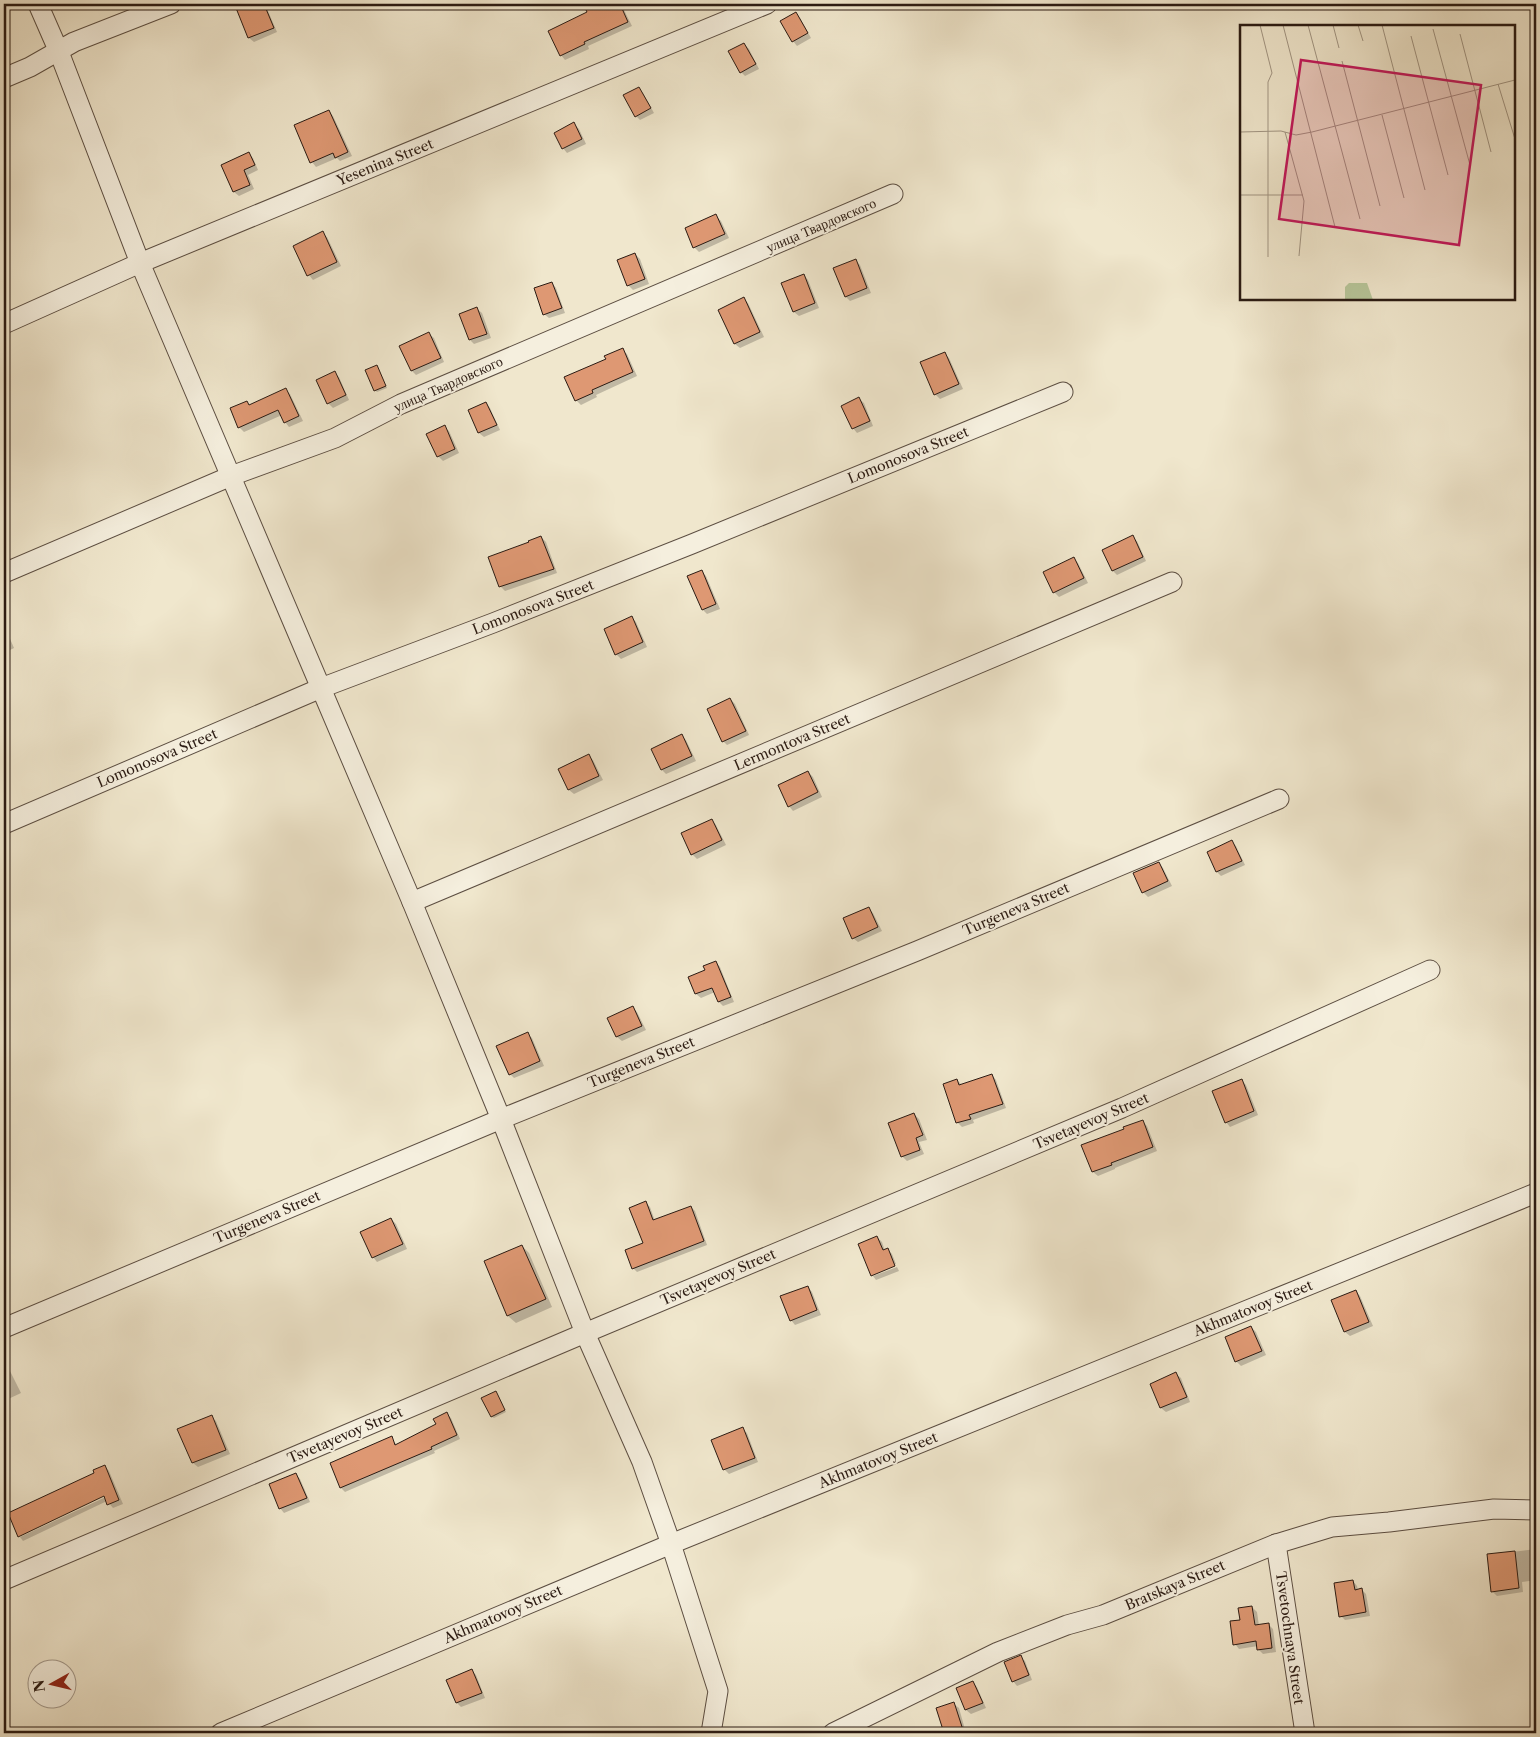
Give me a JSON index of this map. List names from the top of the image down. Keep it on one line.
{"streets":{"street":["Yesenina Street","улица Твардовского","Lomonosova Street","Lermontova Street","Turgeneva Street","Tsvetayevoy Street","Akhmatovoy Street","Bratskaya Street","Tsvetochnaya Street"]},"crossings":[["Bratskaya Street","Tsvetochnaya Street"]],"north":"left"}
